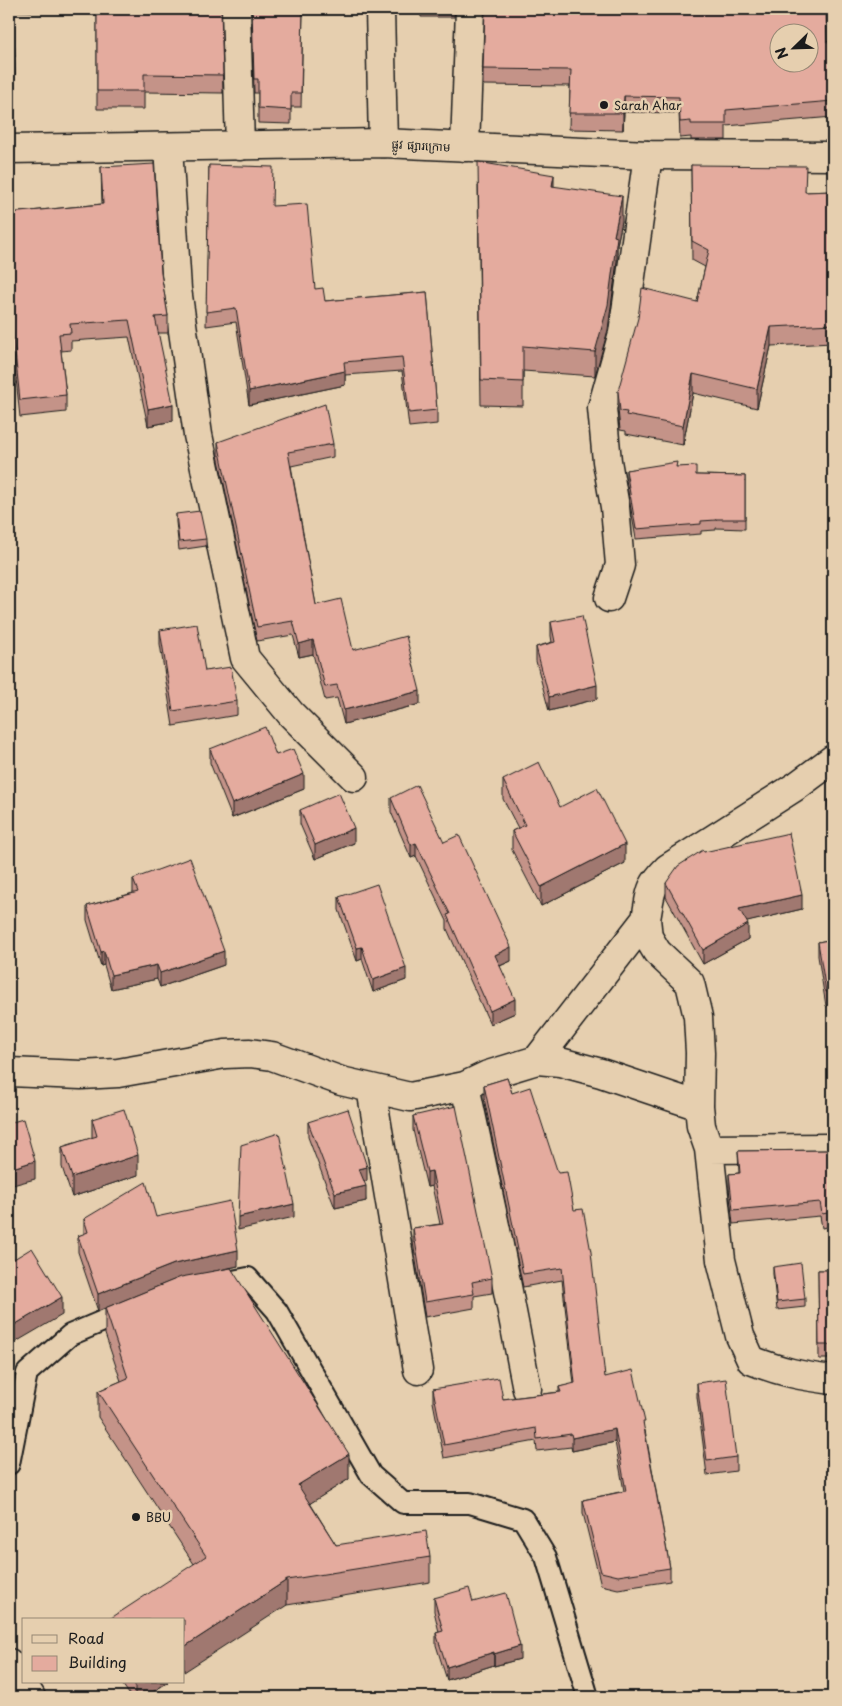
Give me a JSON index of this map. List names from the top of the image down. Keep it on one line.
{"streets":{"street":["ផ្លូវ ផ្សារក្រោម"]},"places":["Sarah Ahar","BBU"],"legend":["Road","Building"],"north":"bottom left"}
